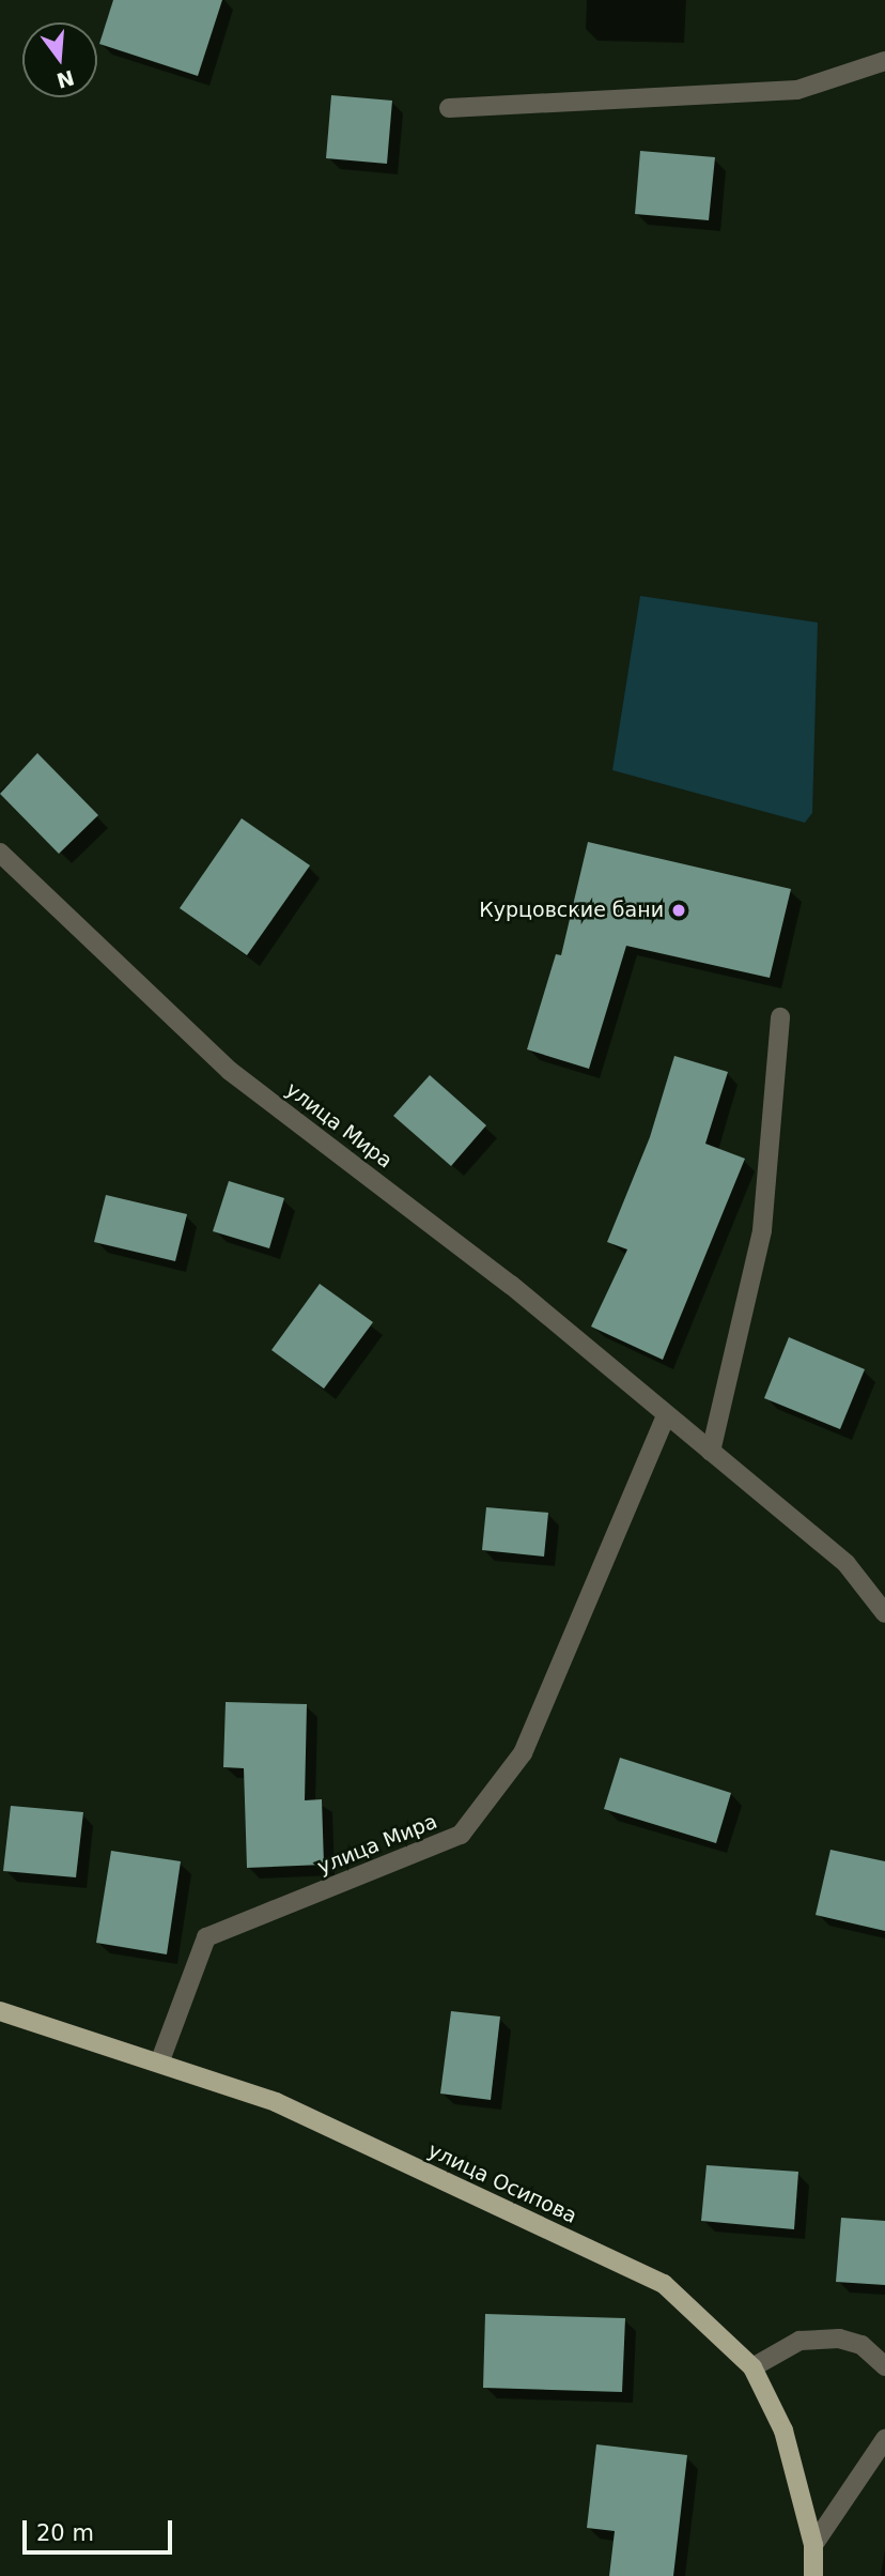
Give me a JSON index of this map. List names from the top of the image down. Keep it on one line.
{"streets":{"main road":["улица Осипова"],"street":["улица Мира"]},"crossings":[["улица Мира","улица Осипова"]],"places":["Курцовские бани"],"scale_bar":"20 m","north":"bottom"}
